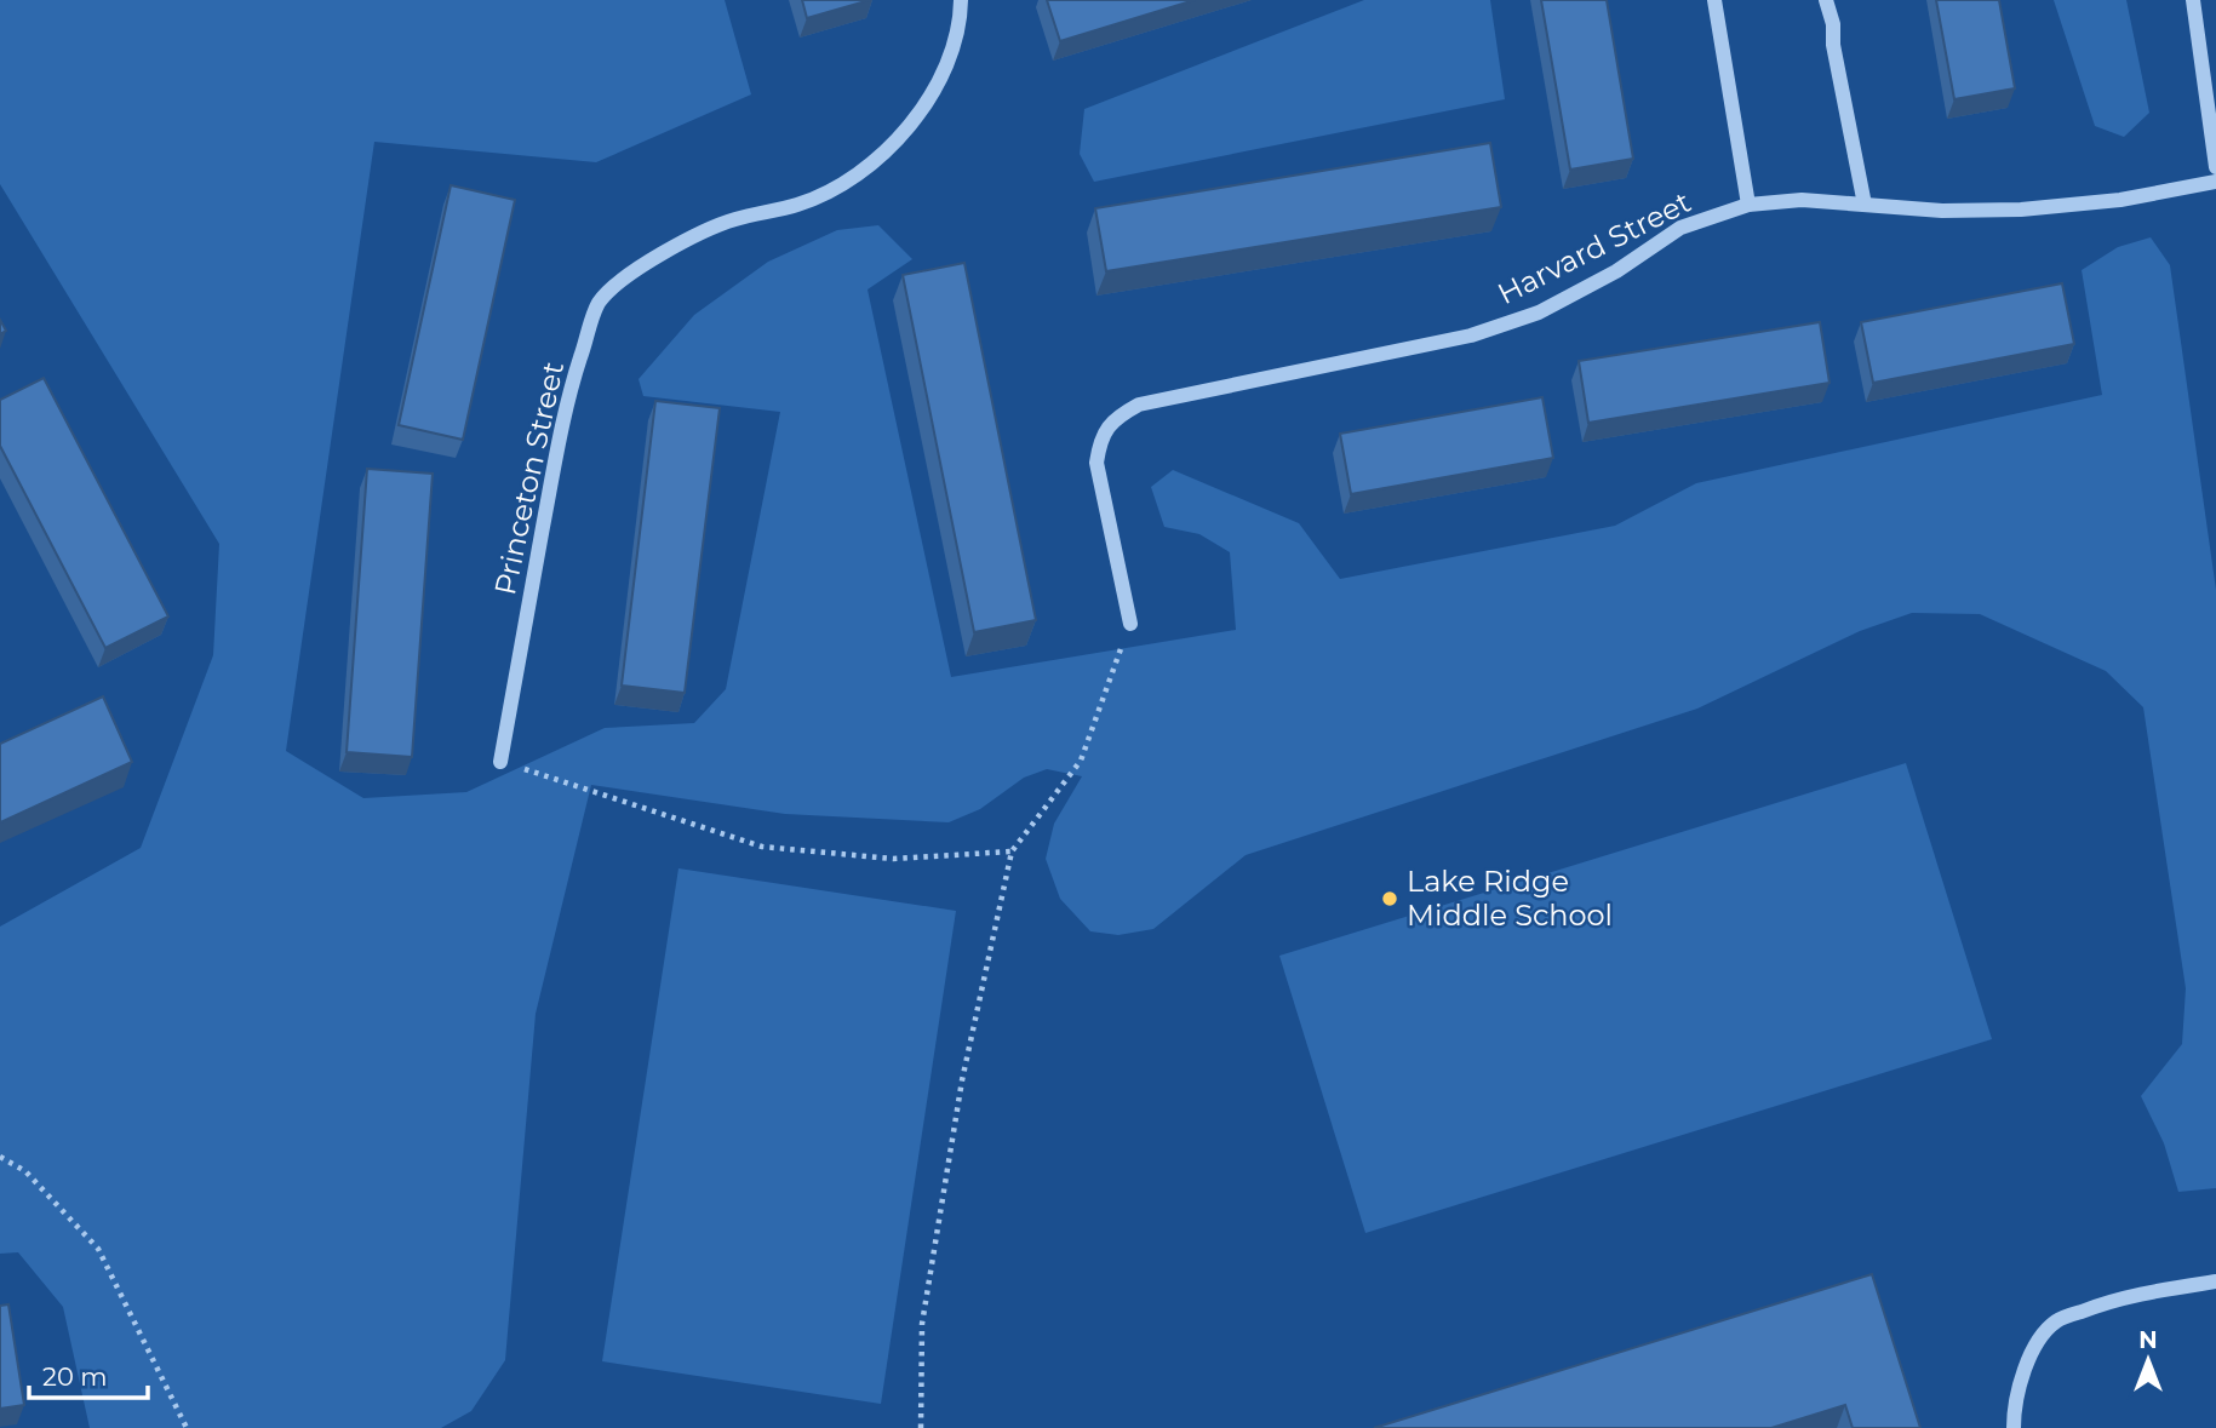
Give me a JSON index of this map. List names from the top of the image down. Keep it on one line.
{"streets":{"street":["Harvard Street","Princeton Street"]},"places":["Lake Ridge Middle School"],"scale_bar":"20 m","north":"top"}
